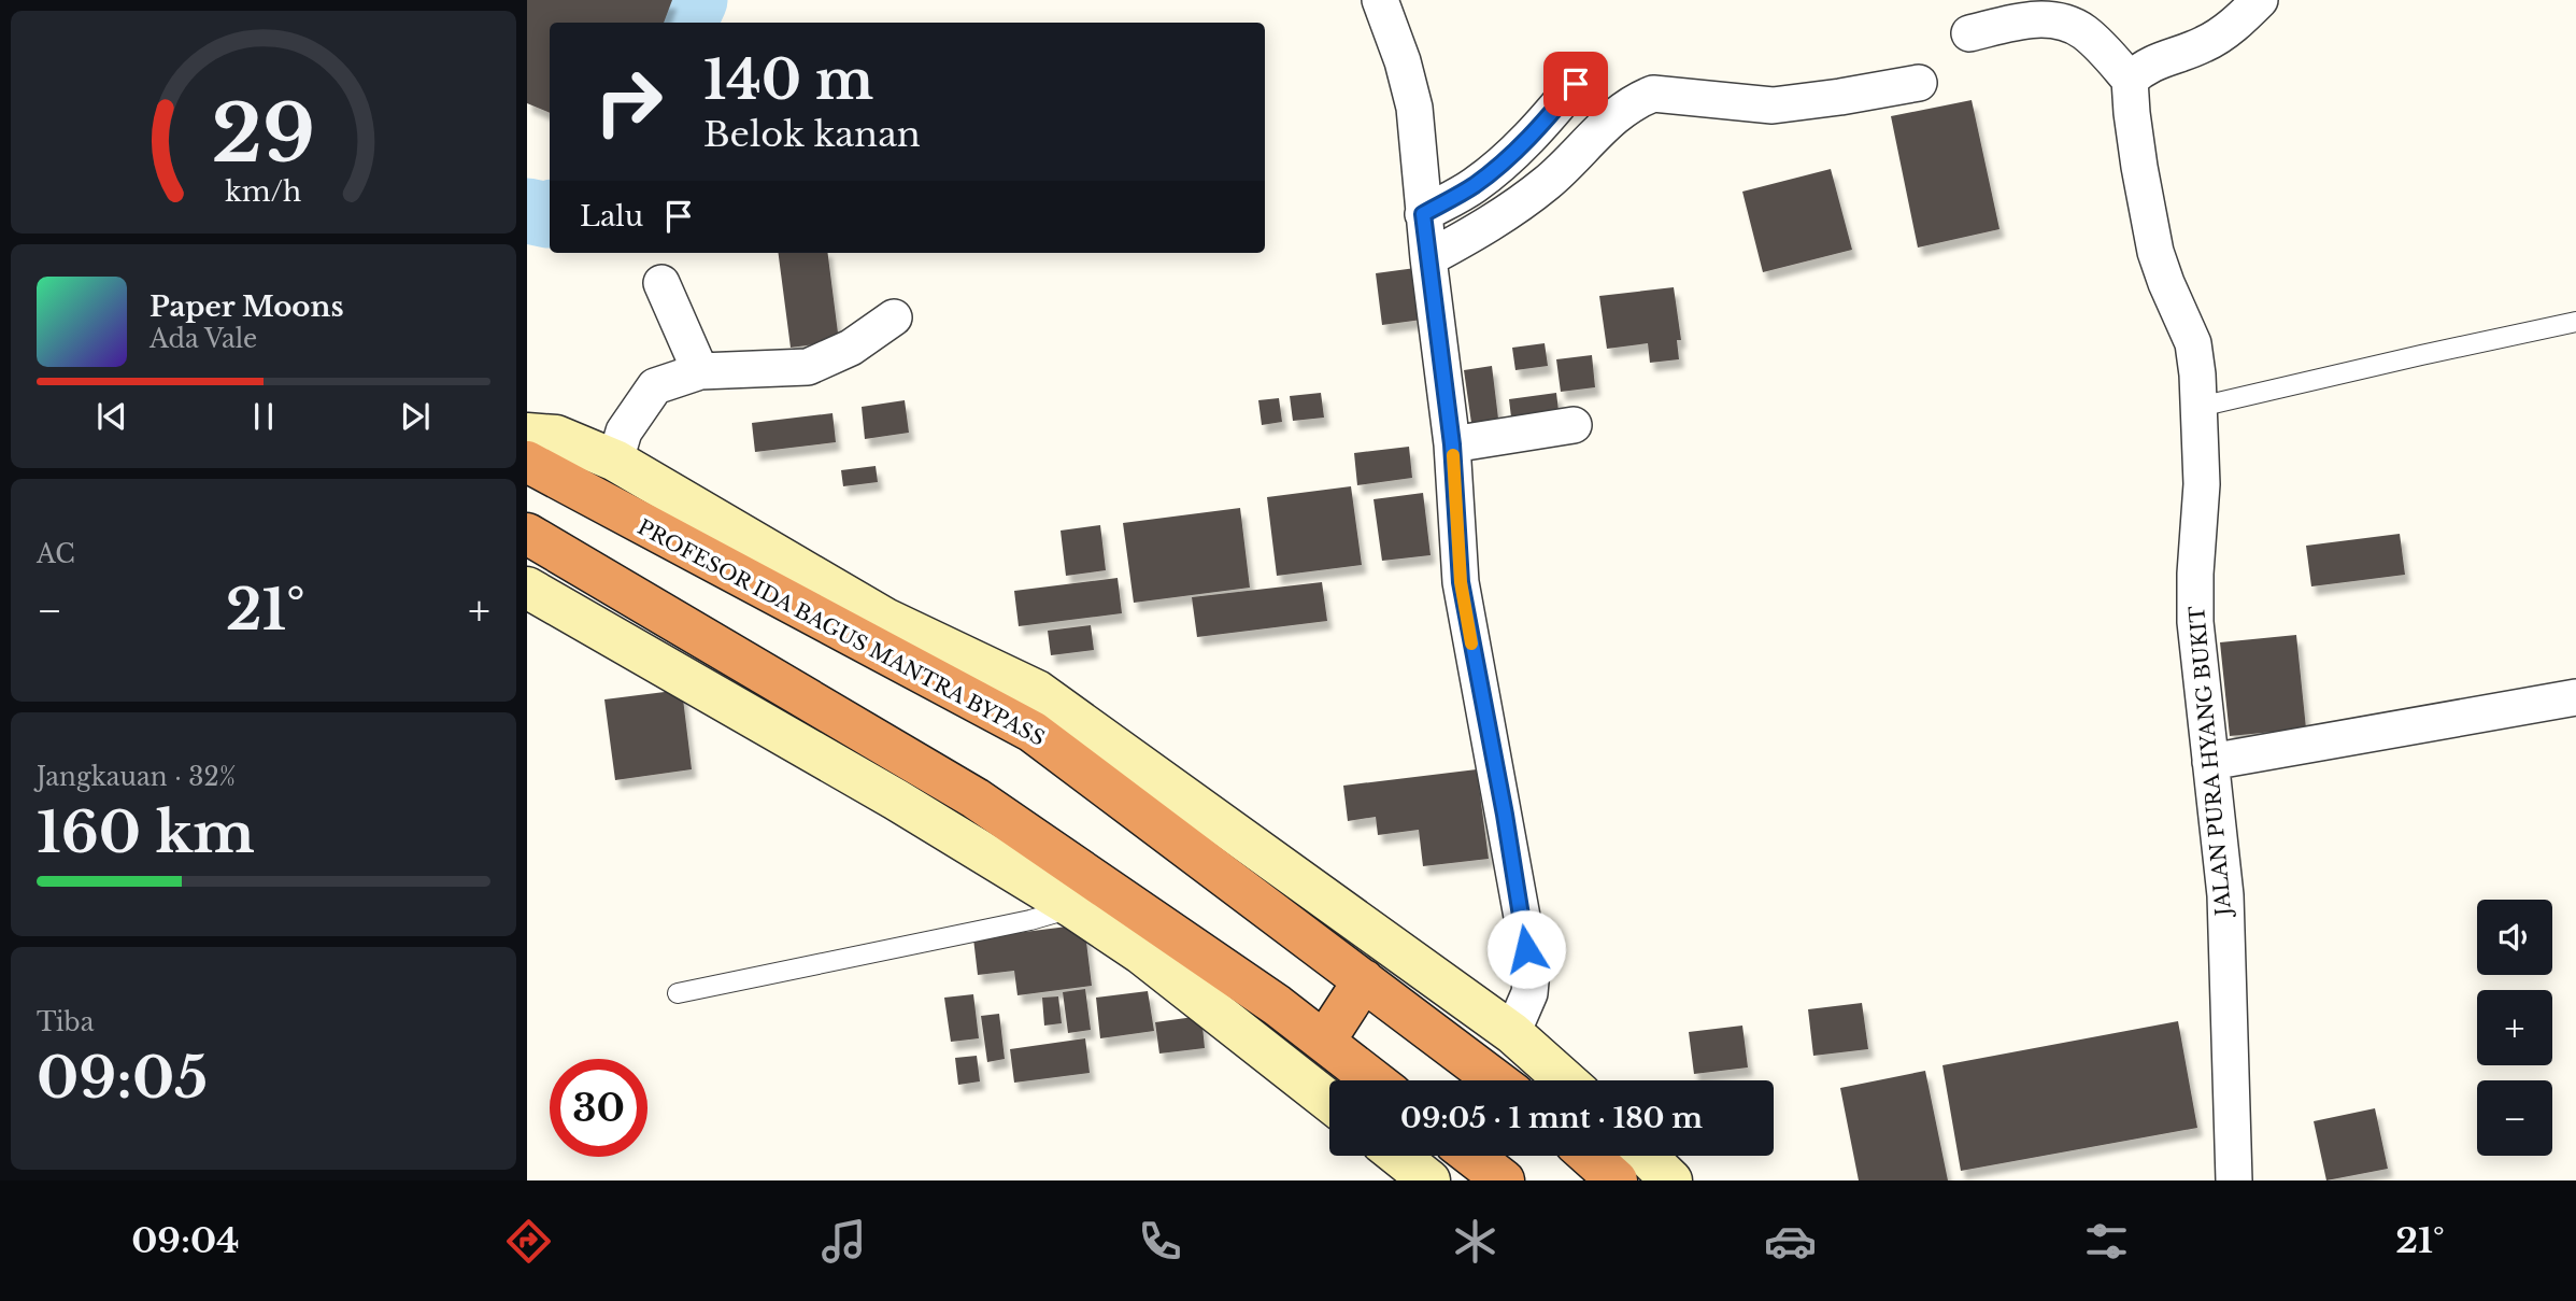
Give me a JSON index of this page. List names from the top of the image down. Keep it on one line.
{"streets":{"highway":["PROFESOR IDA BAGUS MANTRA BYPASS"],"street":["JALAN PURA HYANG BUKIT"]},"page":{"turn":["140 m","Belok kanan"],"then":"Lalu","song":["Paper Moons","Ada Vale"],"tile":["AC",["Jangkauan · 32%","160 km"],["Tiba","09:05"]],"heat":["−","21°","+"],"map_buttons":["+","−"],"limit":"30","trip":"09:05 · 1 mnt · 180 m","tabs":["09:04","21°"],"gauge":["29","km/h"]}}
